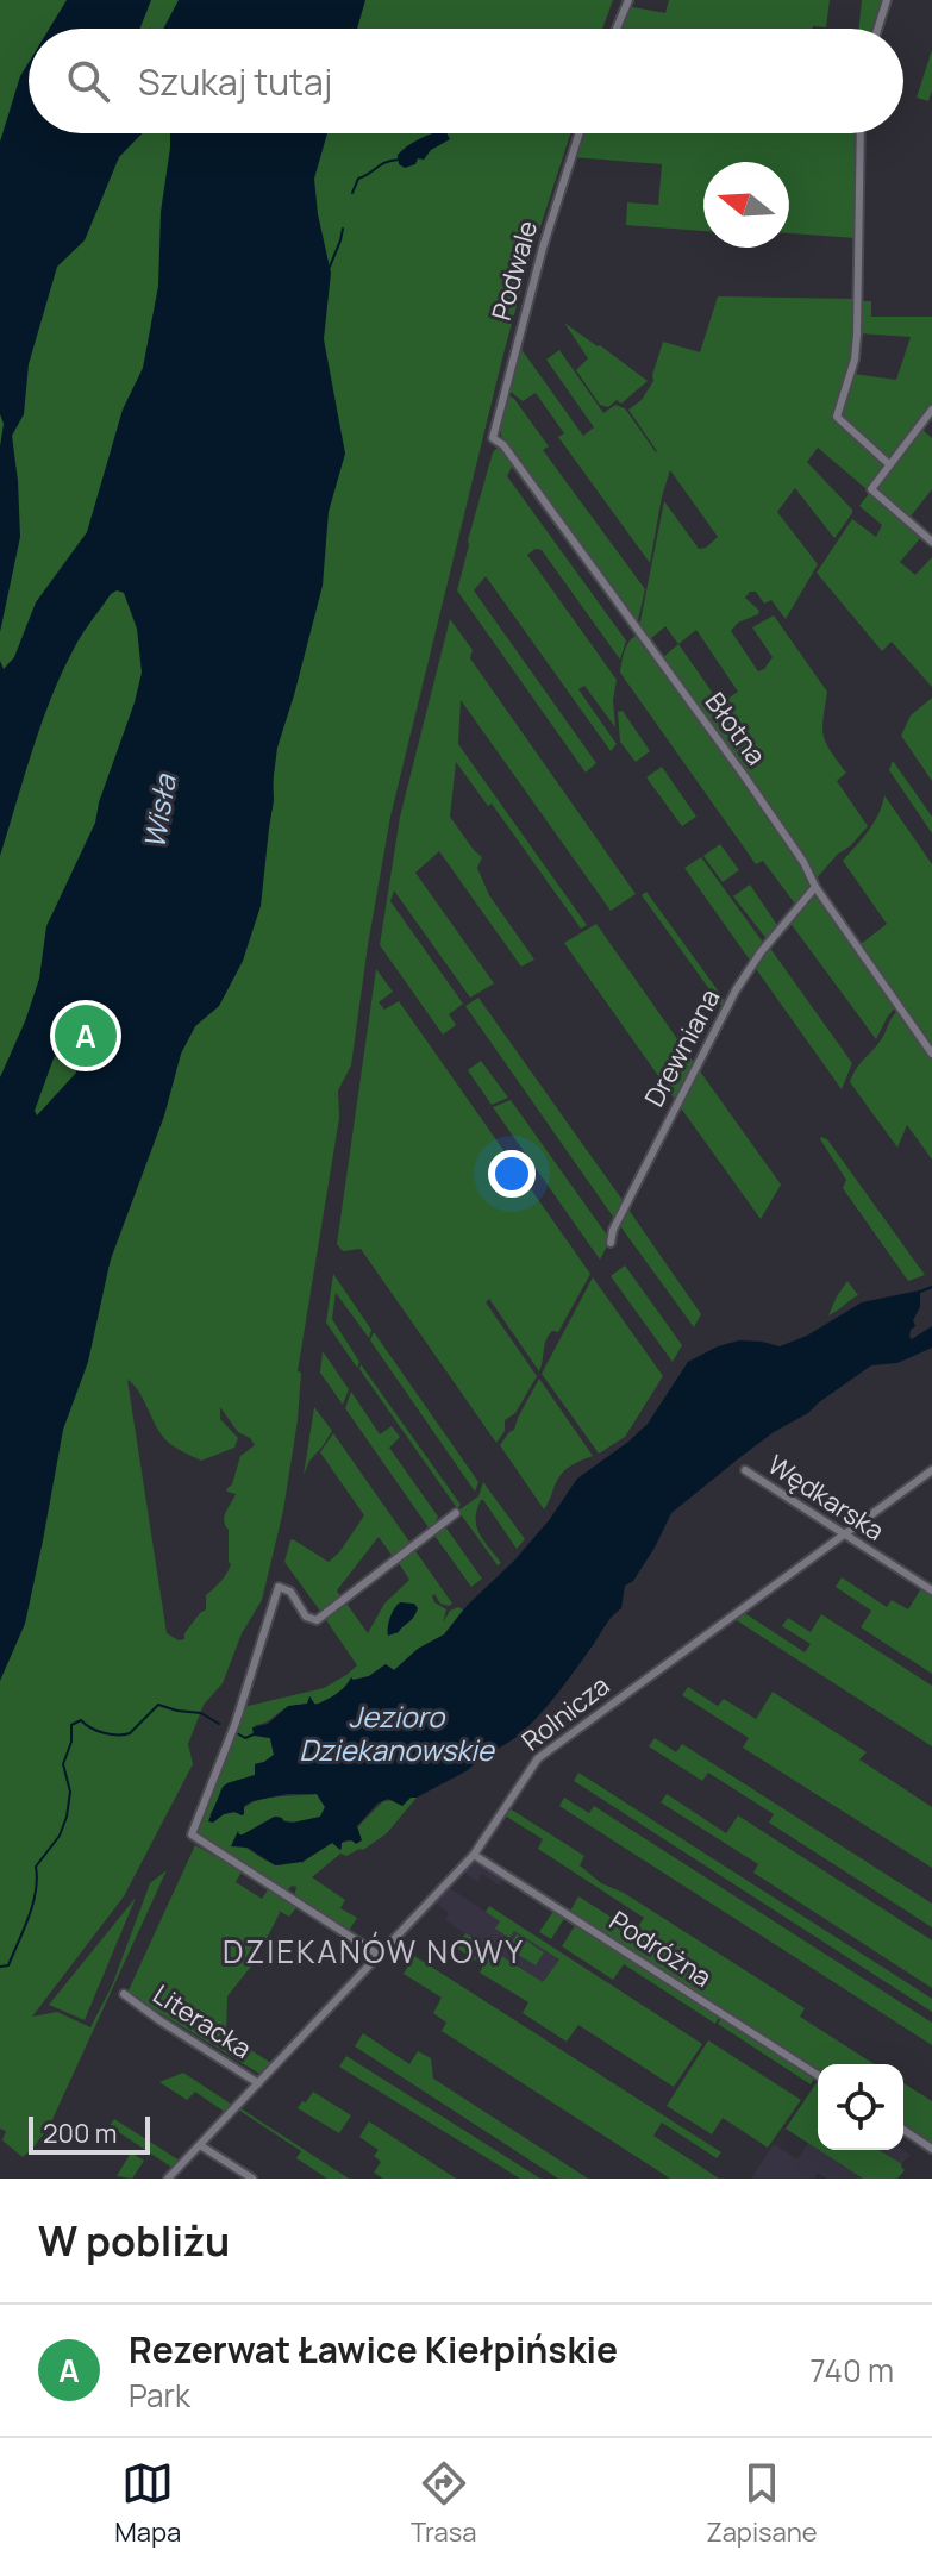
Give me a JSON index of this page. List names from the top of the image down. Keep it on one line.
{"streets":{"street":["Podwale","Błotna","Drewniana","Wędkarska","Rolnicza","Podróżna","Literacka"]},"crossings":[["Podwale","Błotna"],["Błotna","Drewniana"],["Wędkarska","Rolnicza"],["Rolnicza","Podróżna"],["Rolnicza","Literacka"]],"districts":["DZIEKANÓW NOWY"],"water":["Wisła","Jezioro Dziekanowskie"],"scale_bar":"200 m","north":"left","page":{"search":"Szukaj tutaj","pins":"A","scale":"200 m","heading":"W pobliżu","list":[{"mark":"A","name":"Rezerwat Ławice Kiełpińskie","note":"Park","value":"740 m"}],"nav":["Mapa","Trasa","Zapisane"]}}
